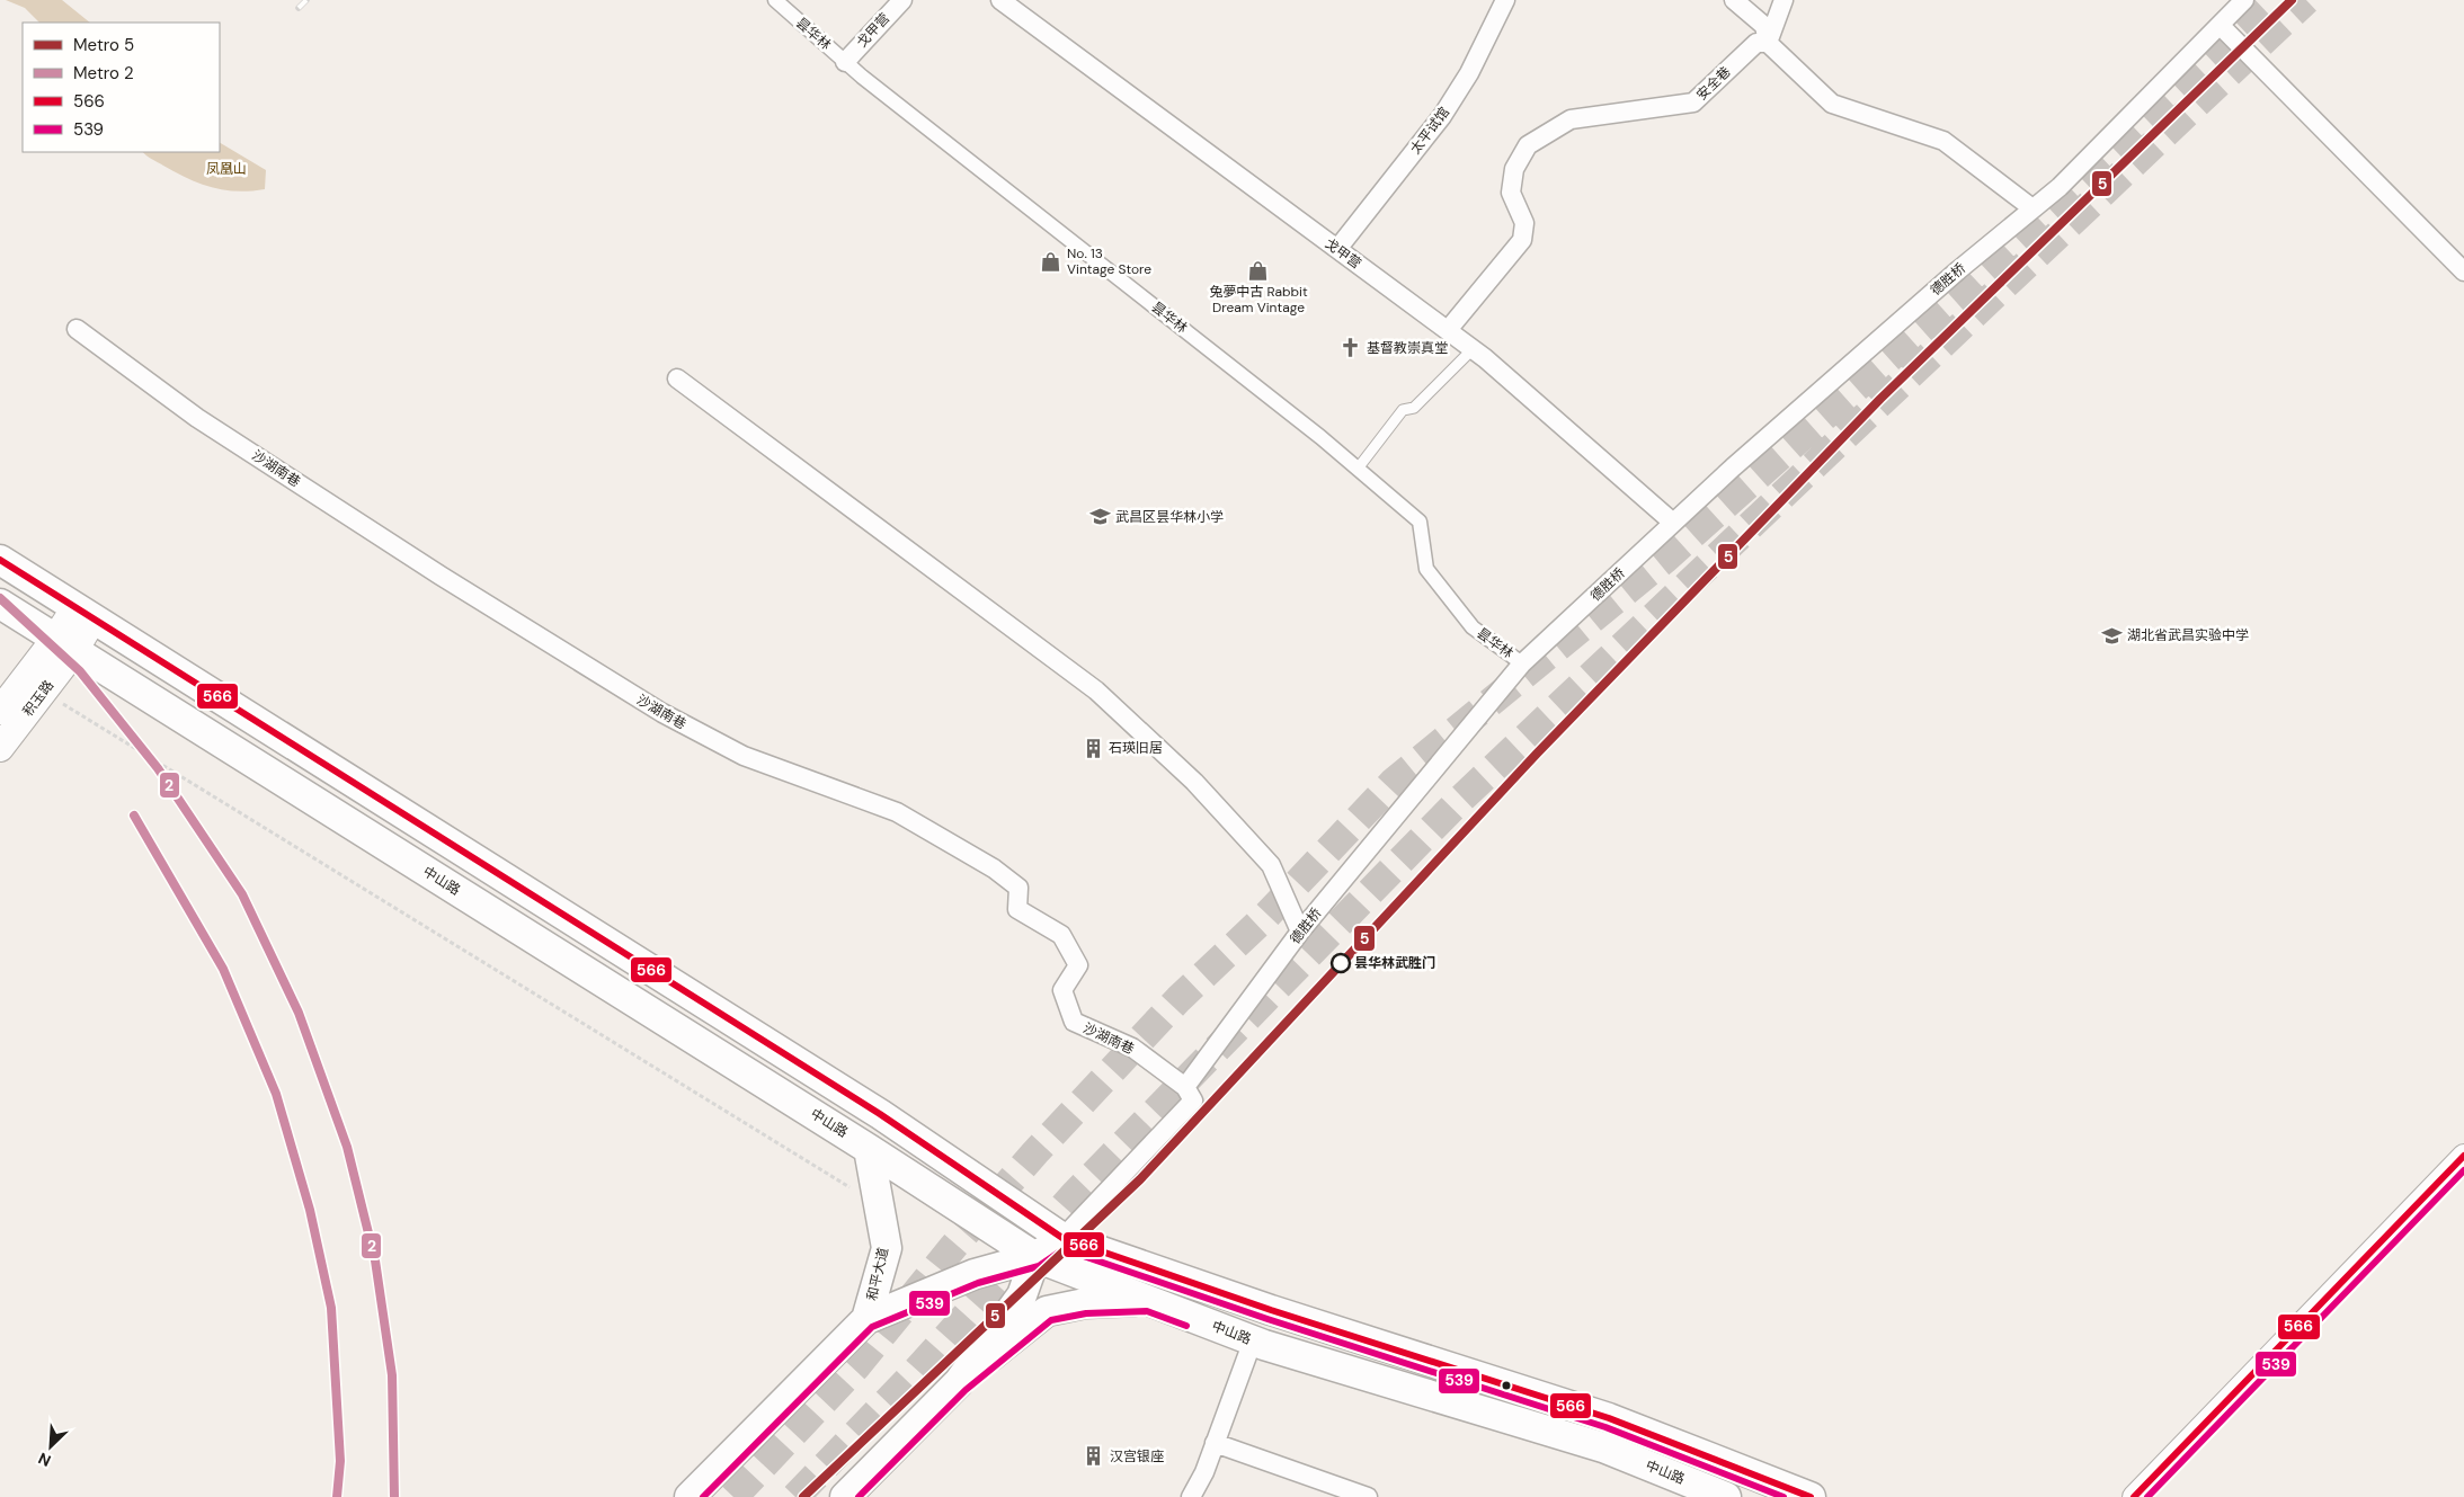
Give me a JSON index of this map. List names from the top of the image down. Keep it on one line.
{"streets":{"main road":["积玉路","中山路","和平大道"],"street":["戈甲营","昙华林","安全巷","太平试馆","德胜桥","沙湖南巷"]},"crossings":[["戈甲营","昙华林"],["戈甲营","安全巷"],["戈甲营","太平试馆"],["戈甲营","德胜桥"],["昙华林","德胜桥"],["德胜桥","沙湖南巷"],["积玉路","中山路"],["中山路","和平大道"]],"parks":["凤凰山"],"places":{"shop":["No. 13 Vintage Store","兔夢中古 Rabbit Dream Vintage"],"church":["基督教崇真堂"],"school or university":["武昌区昙华林小学","湖北省武昌实验中学"],"building":["石瑛旧居","汉宫银座"],"other":["昙华林武胜门"]},"lines":["metro line 5","transit line 566","metro line 2","transit line 539"],"legend":["Metro 5","Metro 2","566","539"],"north":"bottom left"}
